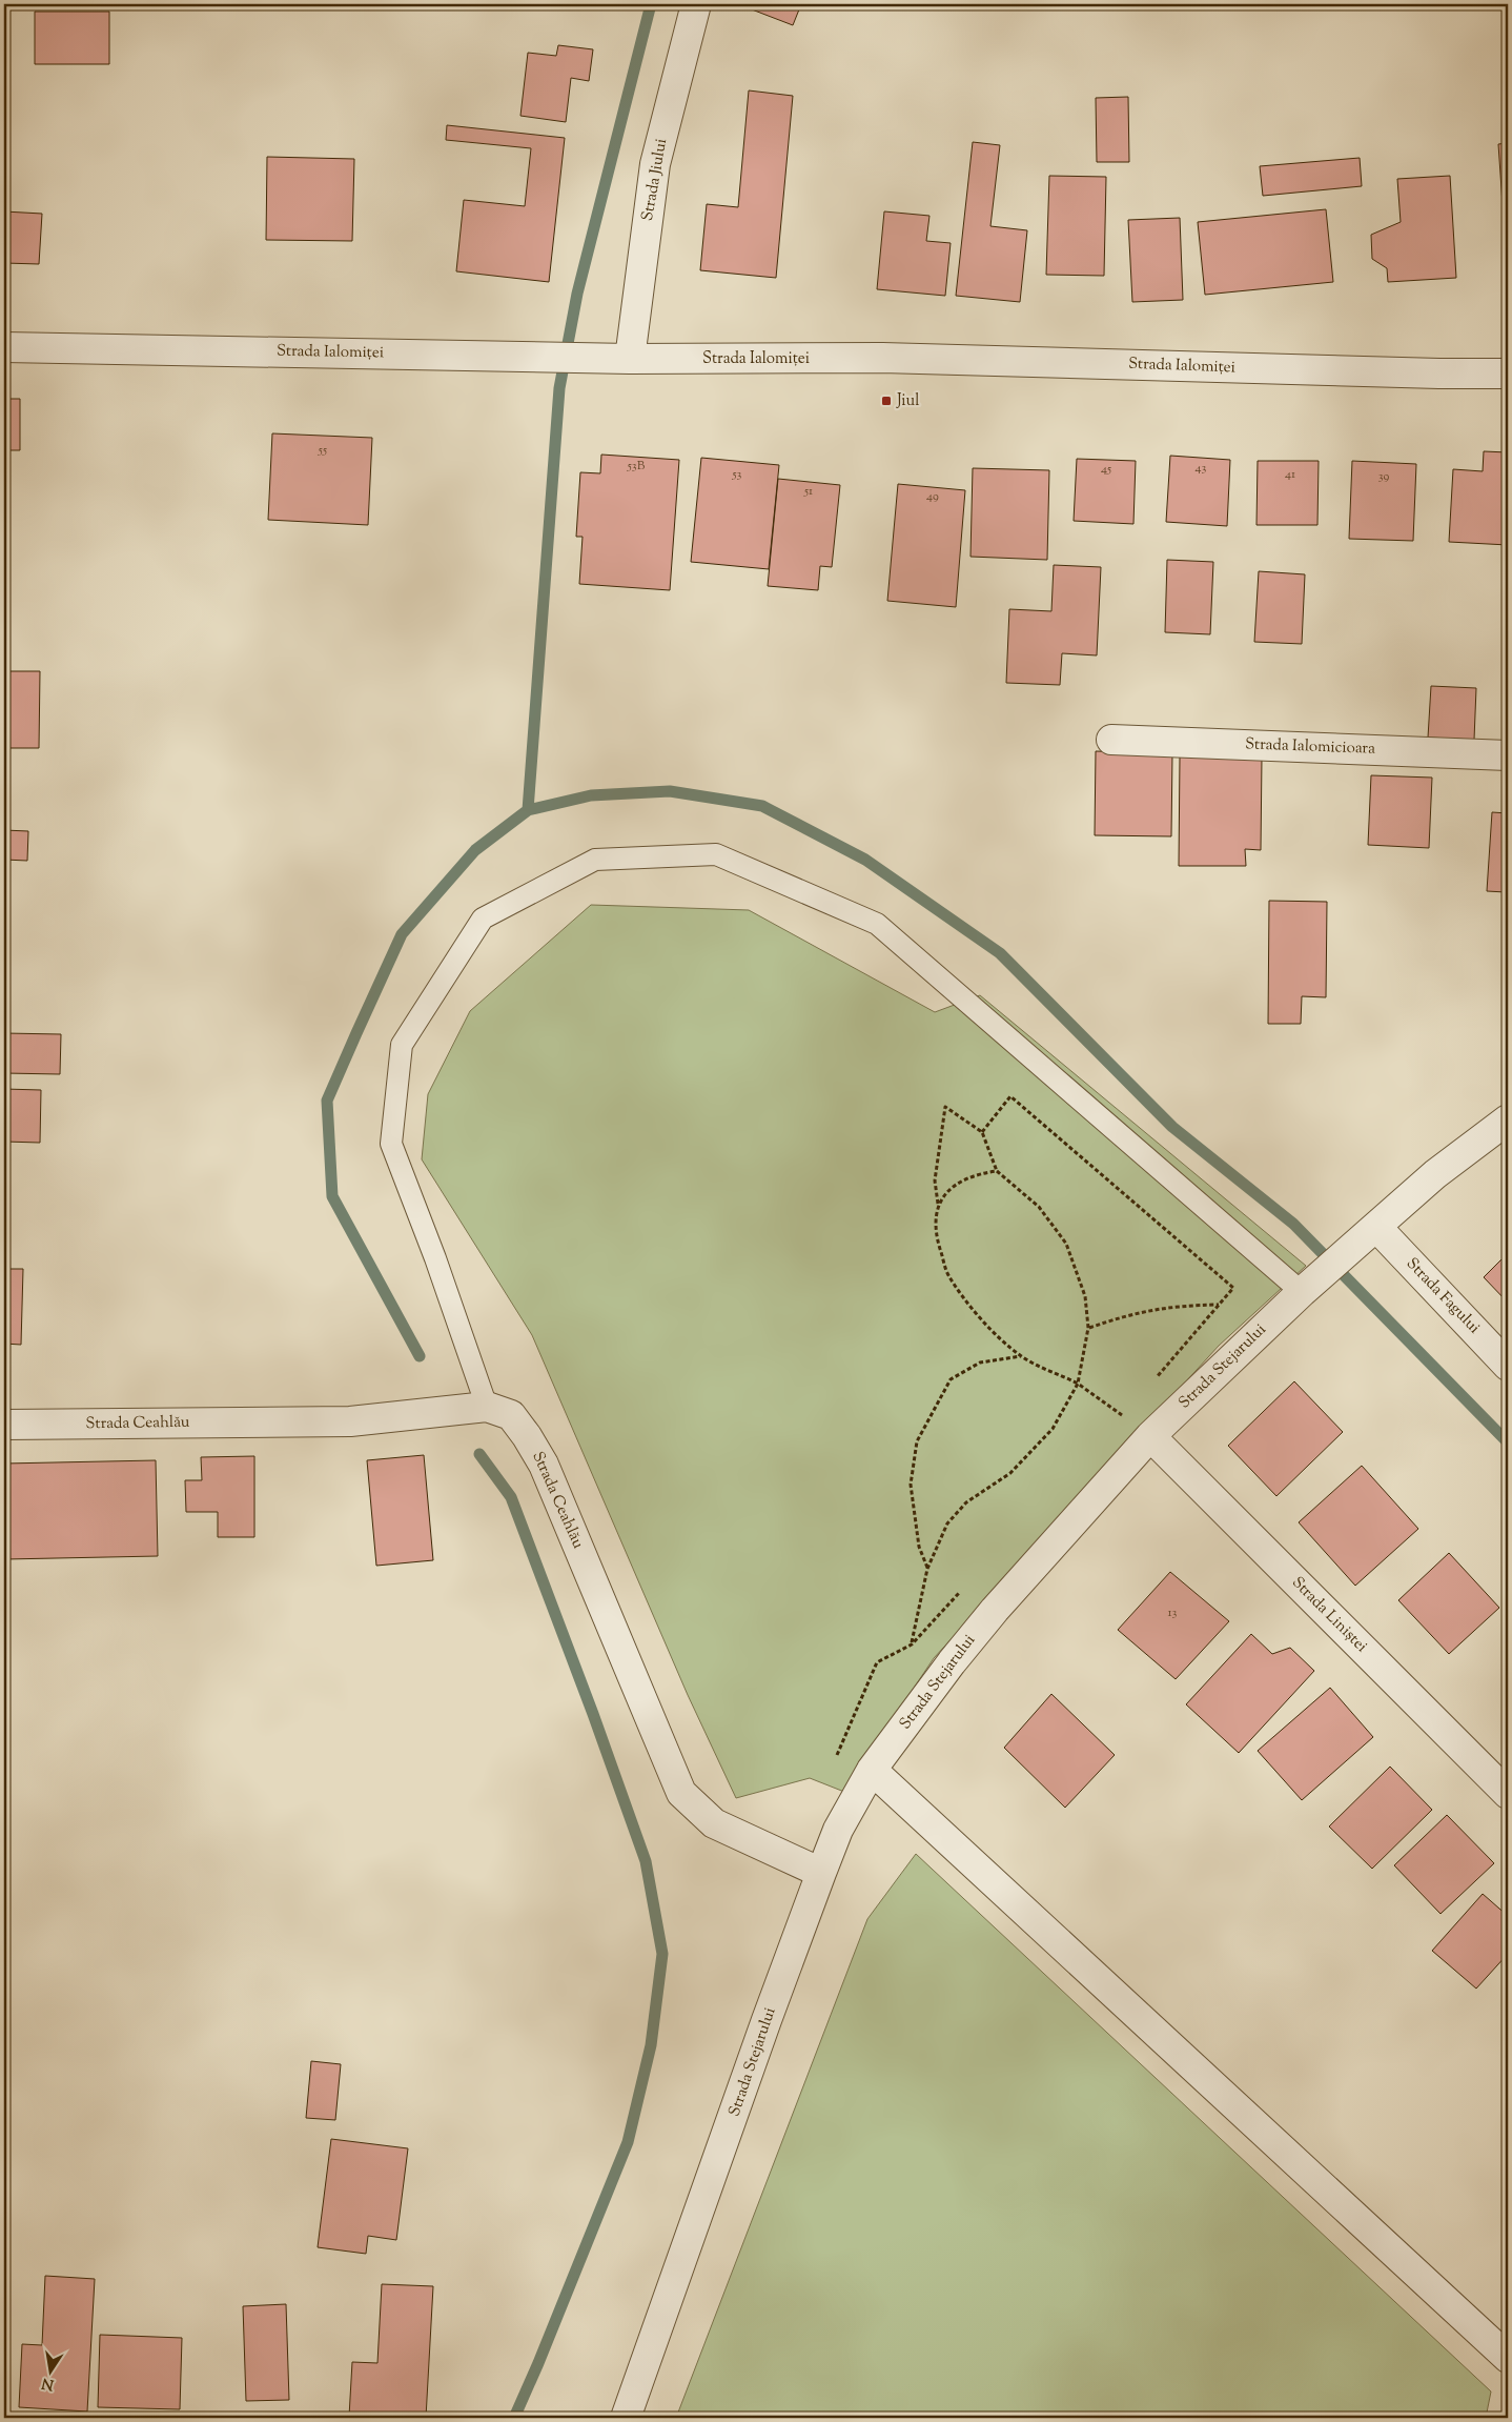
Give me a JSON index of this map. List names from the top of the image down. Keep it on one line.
{"streets":{"street":["Strada Jiului","Strada Ialomiței","Strada Ialomicioara","Strada Fagului","Strada Stejarului","Strada Ceahlău","Strada Liniștei"]},"crossings":[["Strada Jiului","Strada Ialomiței"],["Strada Fagului","Strada Stejarului"],["Strada Stejarului","Strada Ceahlău"],["Strada Stejarului","Strada Liniștei"]],"places":{"transit":["Jiul"]},"house_numbers":["55","53B","43","45","53","41","39","51","49","13"],"north":"bottom"}
